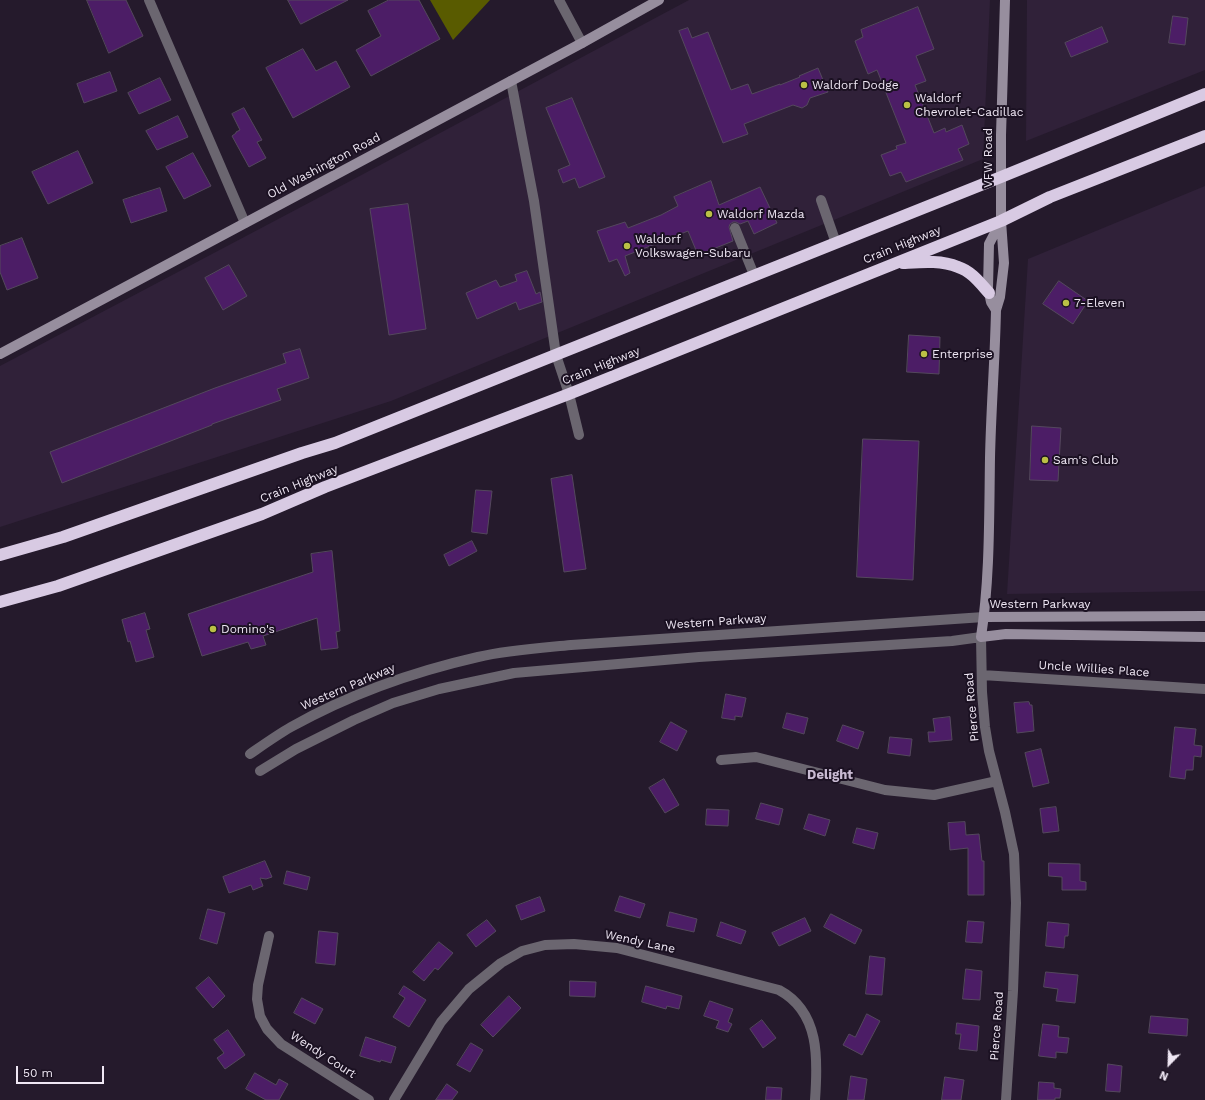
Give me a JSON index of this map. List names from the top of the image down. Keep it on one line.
{"streets":{"highway":["Crain Highway"],"main road":["VFW Road","Old Washington Road","Western Parkway","Pierce Road"],"street":["Uncle Willies Place","Wendy Lane","Wendy Court"]},"crossings":[["VFW Road","Crain Highway"],["VFW Road","Pierce Road"],["Crain Highway","Pierce Road"],["Western Parkway","Pierce Road"],["Uncle Willies Place","Pierce Road"]],"districts":["Delight"],"places":["Waldorf Dodge","Waldorf Chevrolet-Cadillac","Waldorf Mazda","Waldorf Volkswagen-Subaru","7-Eleven","Enterprise","Sam's Club","Domino's"],"scale_bar":"50 m","north":"bottom left"}
